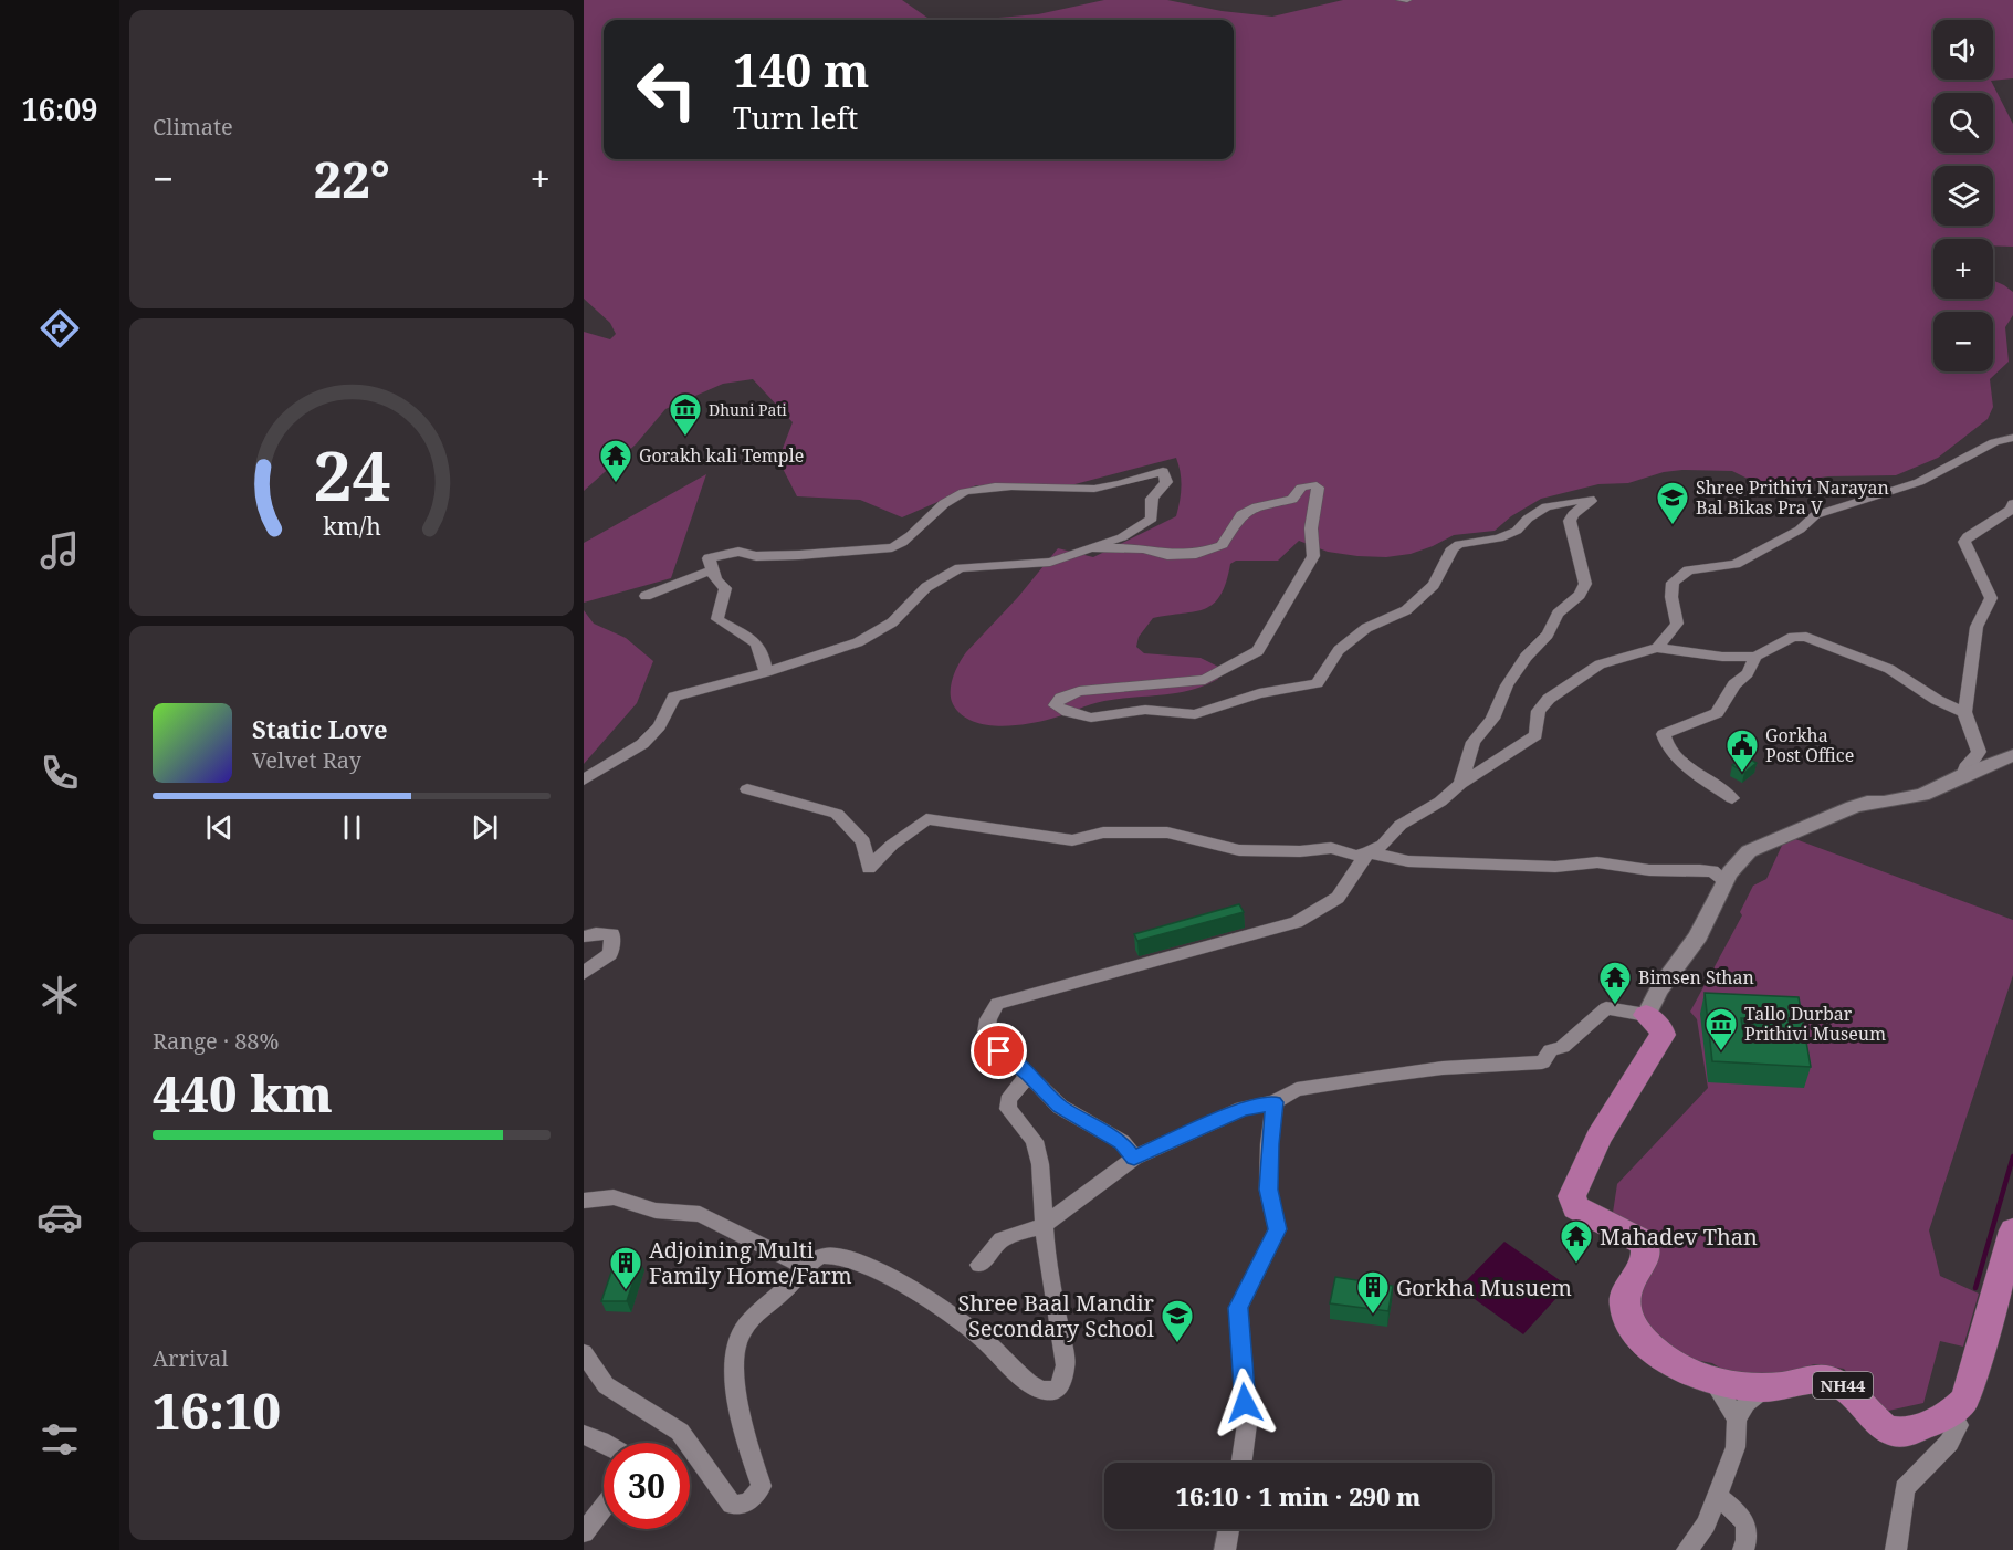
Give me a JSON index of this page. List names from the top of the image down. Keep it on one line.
{"streets":{"main road":["NH44"]},"places":{"museum":["Dhuni Pati","Tallo Durbar Prithivi Museum"],"temple":["Gorakh kali Temple","Bimsen Sthan","Mahadev Than"],"school or university":["Shree Prithivi Narayan Bal Bikas Pra V","Shree Baal Mandir Secondary School"],"public building":["Gorkha Post Office"],"building":["Adjoining Multi Family Home/Farm","Gorkha Musuem"]},"page":{"tabs":"16:09","tile":["Climate",["Range · 88%","440 km"],["Arrival","16:10"]],"map_buttons":["+","−"],"turn":["140 m","Turn left"],"heat":["−","22°","+"],"song":["Static Love","Velvet Ray"],"limit":"30","trip":"16:10 · 1 min · 290 m","gauge":["24","km/h"]}}
